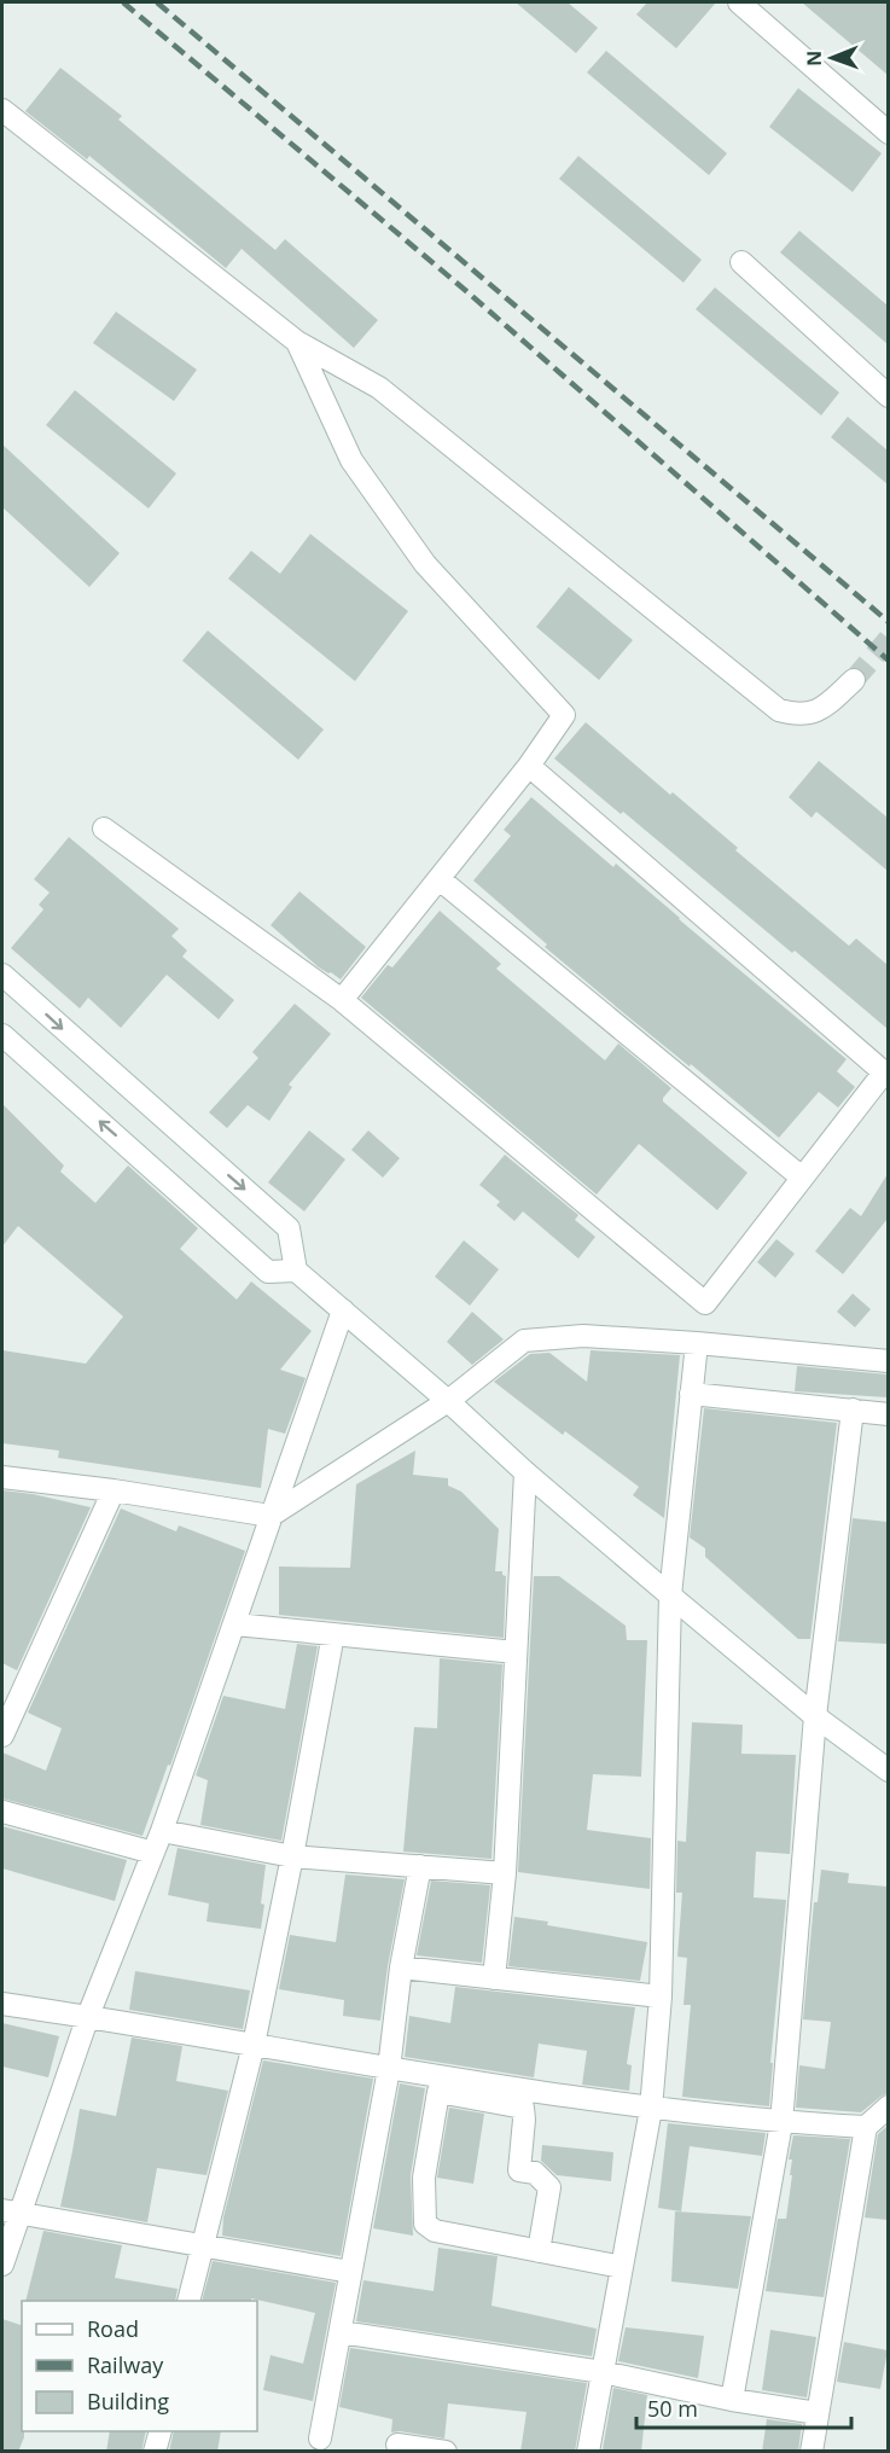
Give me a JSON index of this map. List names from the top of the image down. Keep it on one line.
{"legend":["Road","Railway","Building"],"scale_bar":"50 m","north":"left"}
